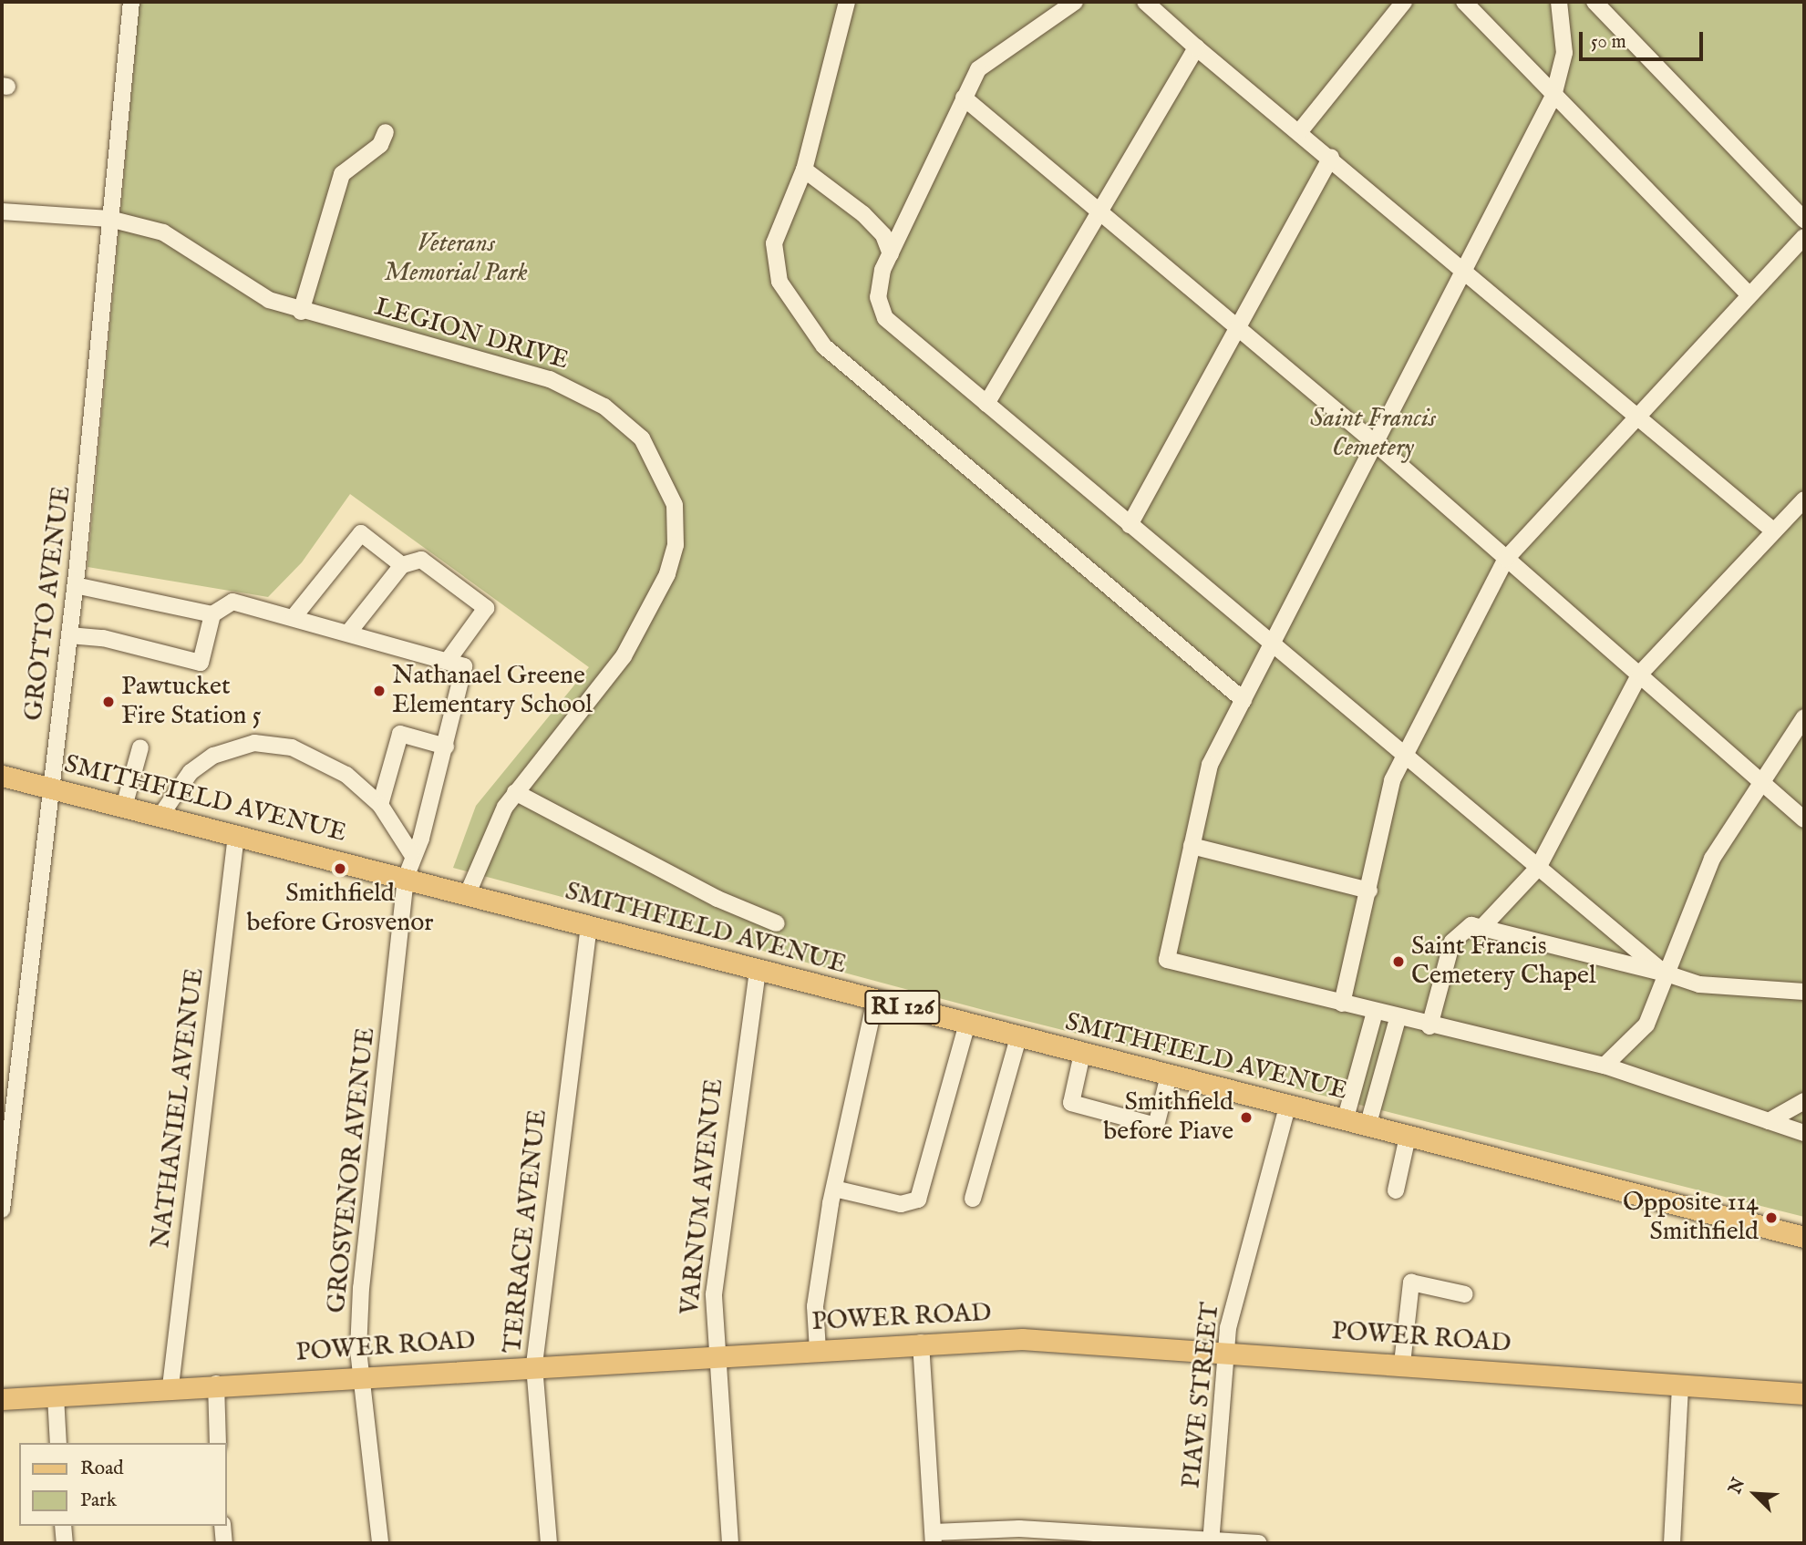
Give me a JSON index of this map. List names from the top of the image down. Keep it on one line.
{"streets":{"main road":["SMITHFIELD AVENUE","RI 126","POWER ROAD"],"street":["LEGION DRIVE","GROTTO AVENUE","NATHANIEL AVENUE","GROSVENOR AVENUE","VARNUM AVENUE","TERRACE AVENUE","PIAVE STREET"]},"crossings":[["LEGION DRIVE","GROTTO AVENUE"],["LEGION DRIVE","SMITHFIELD AVENUE"],["GROTTO AVENUE","SMITHFIELD AVENUE"],["SMITHFIELD AVENUE","NATHANIEL AVENUE"],["SMITHFIELD AVENUE","GROSVENOR AVENUE"],["SMITHFIELD AVENUE","VARNUM AVENUE"],["SMITHFIELD AVENUE","TERRACE AVENUE"],["SMITHFIELD AVENUE","PIAVE STREET"],["NATHANIEL AVENUE","POWER ROAD"],["GROSVENOR AVENUE","POWER ROAD"],["VARNUM AVENUE","POWER ROAD"],["TERRACE AVENUE","POWER ROAD"],["POWER ROAD","PIAVE STREET"]],"parks":["Veterans Memorial Park","Saint Francis Cemetery"],"places":["Nathanael Greene Elementary School","Pawtucket Fire Station 5","Smithfield before Grosvenor","Saint Francis Cemetery Chapel","Smithfield before Piave","Opposite 114 Smithfield"],"legend":["Road","Park"],"scale_bar":"50 m","north":"top left"}
